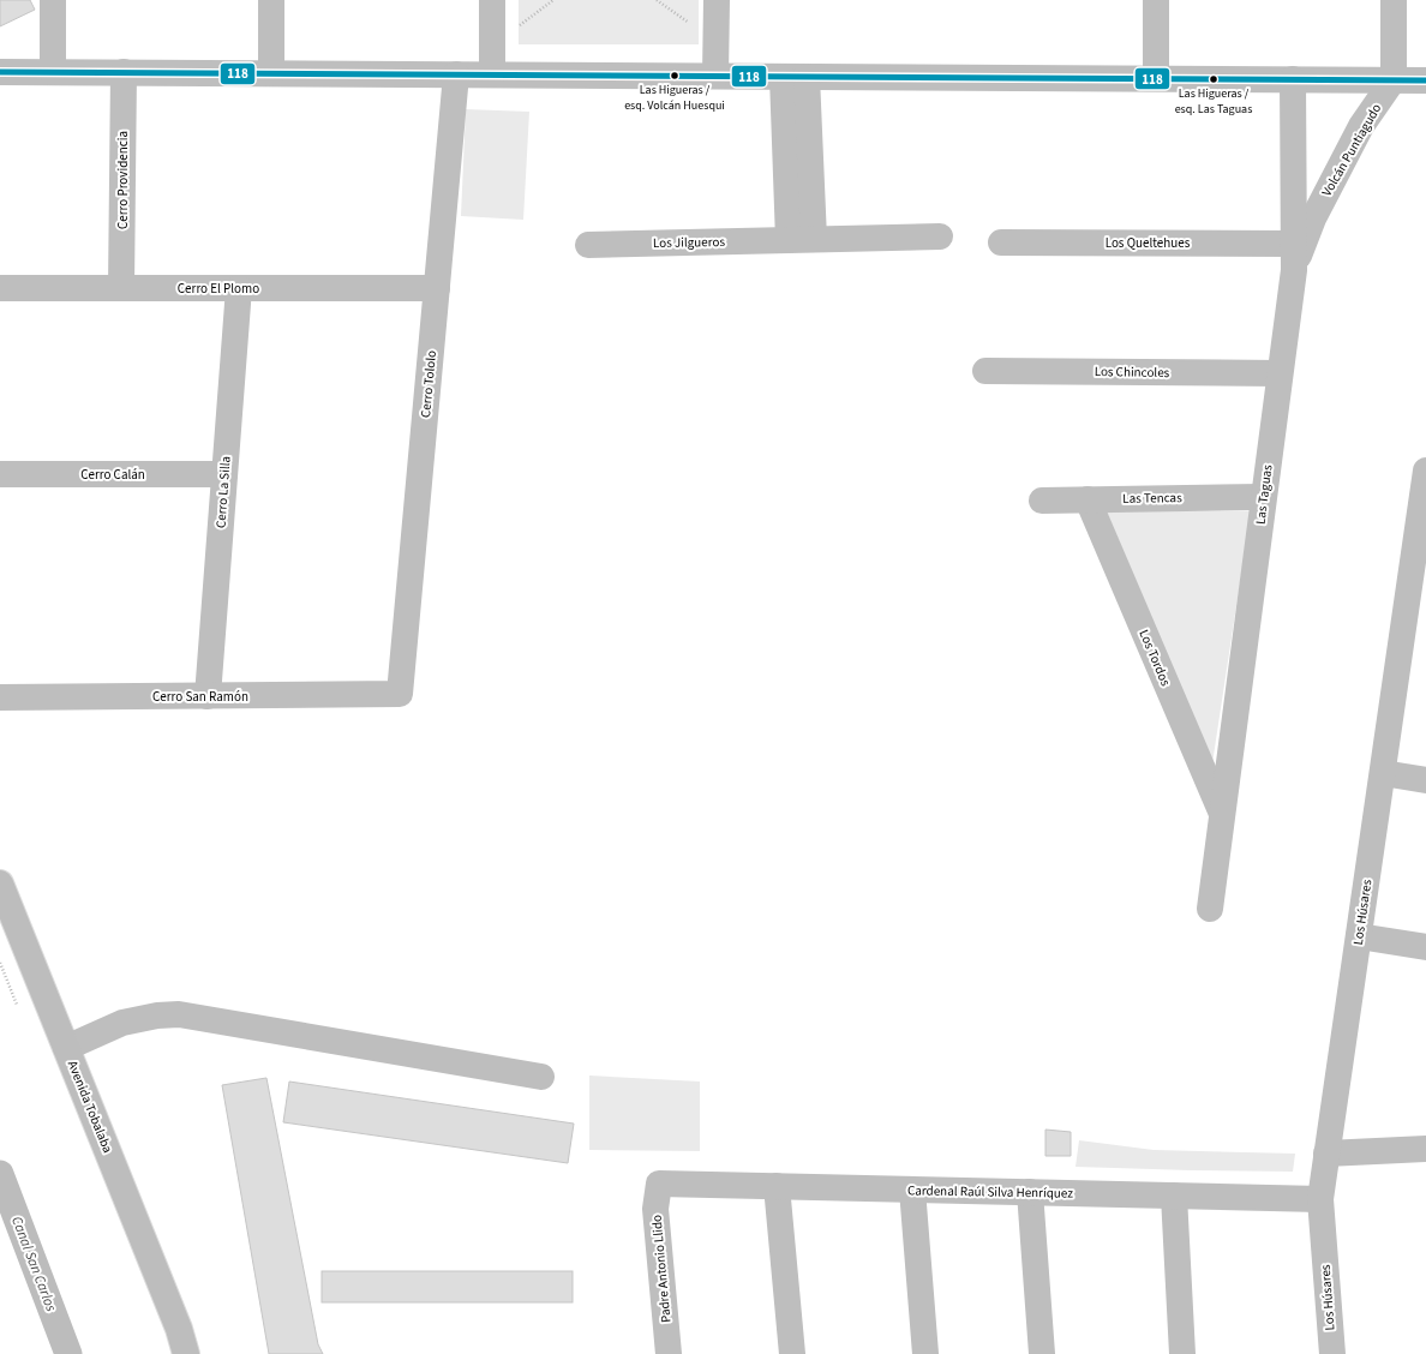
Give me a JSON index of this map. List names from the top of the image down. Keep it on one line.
{"streets":{"main road":["Avenida Tobalaba"],"street":["Volcán Puntiagudo","Cerro Providencia","Los Jilgueros","Los Queltehues","Cerro El Plomo","Los Chincoles","Cerro Tololo","Cerro Calán","Cerro La Silla","Las Taguas","Las Tencas","Los Tordos","Cerro San Ramón","Los Húsares","Cardenal Raúl Silva Henríquez","Padre Antonio Llido"]},"crossings":[["Volcán Puntiagudo","Las Taguas"],["Cerro Providencia","Cerro El Plomo"],["Los Queltehues","Las Taguas"],["Cerro El Plomo","Cerro Tololo"],["Cerro El Plomo","Cerro La Silla"],["Los Chincoles","Las Taguas"],["Cerro Tololo","Cerro San Ramón"],["Cerro Calán","Cerro La Silla"],["Cerro La Silla","Cerro San Ramón"],["Las Taguas","Las Tencas"],["Las Taguas","Los Tordos"],["Las Tencas","Los Tordos"],["Los Húsares","Cardenal Raúl Silva Henríquez"],["Cardenal Raúl Silva Henríquez","Padre Antonio Llido"]],"water":["Canal San Carlos"],"places":["Las Higueras / esq. Volcán Huesqui","Las Higueras / esq. Las Taguas"],"lines":["transit line 118"]}
